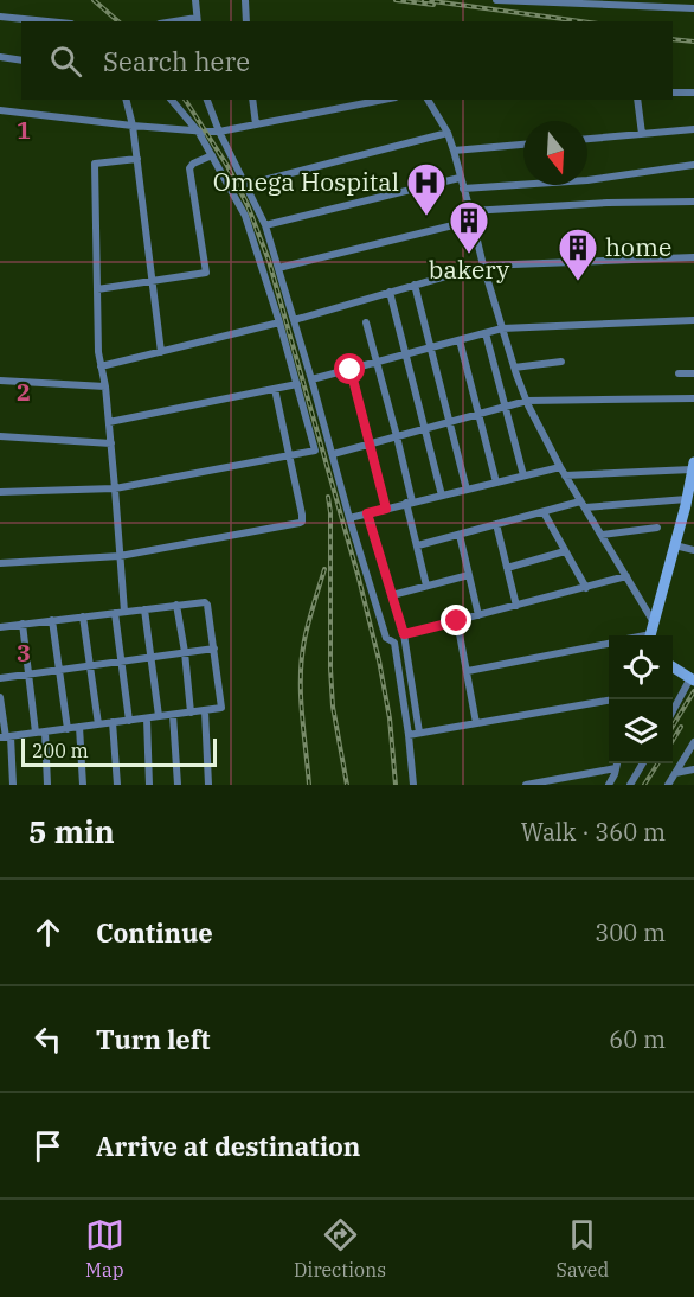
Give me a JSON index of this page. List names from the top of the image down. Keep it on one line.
{"places":{"hospital":["Omega Hospital"],"building":["bakery","home"]},"scale_bar":"200 m","north":"bottom","page":{"search":"Search here","scale":"200 m","heading":["5 min","Walk · 360 m"],"list":[["Continue","300 m"],["Turn left","60 m"],"Arrive at destination"],"nav":["Map","Directions","Saved"]},"grid":{"rows":["1","2","3"]}}
